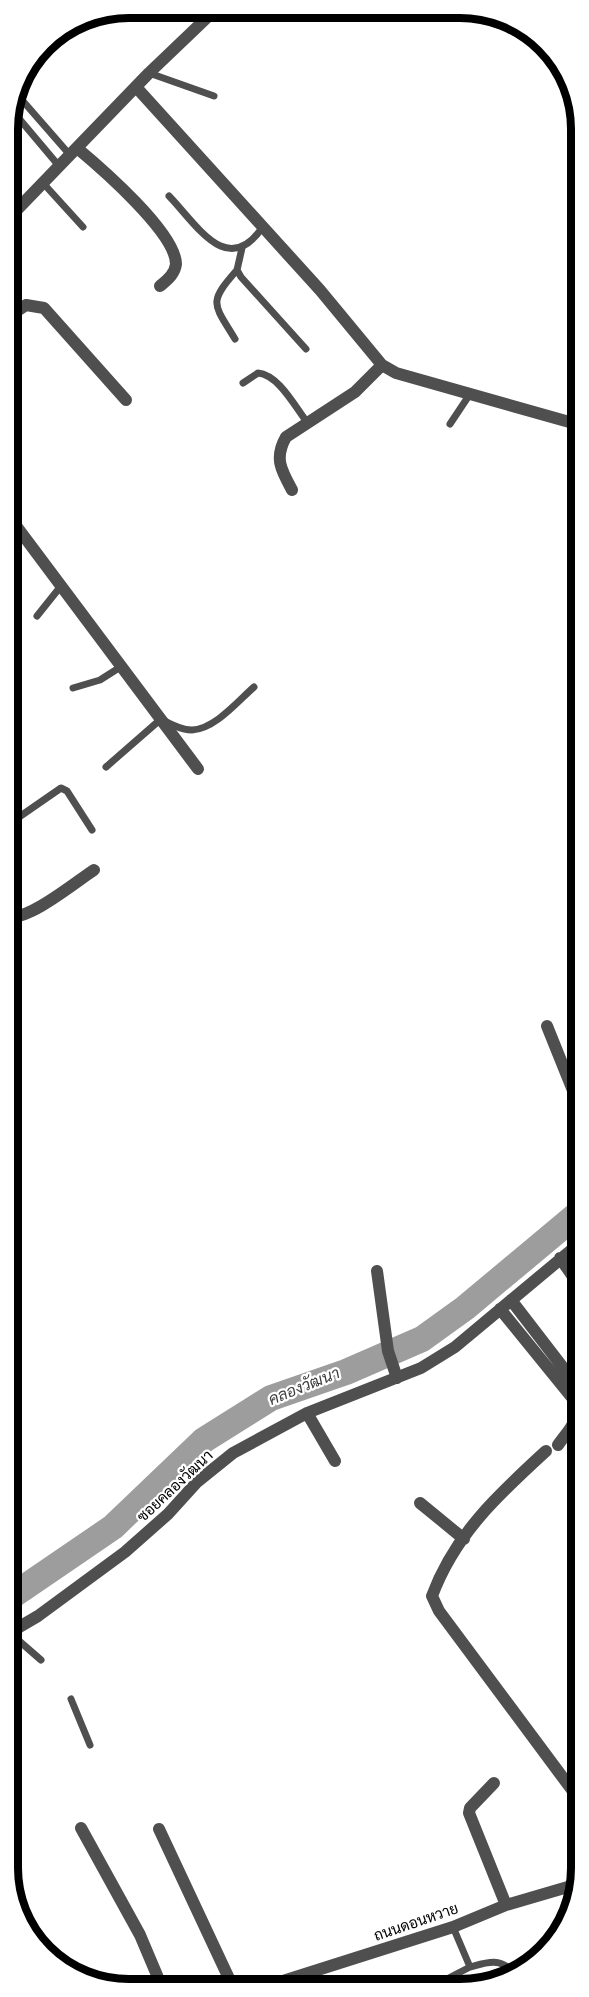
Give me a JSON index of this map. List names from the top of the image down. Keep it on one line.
{"streets":{"street":["ซอยคลองวัฒนา","ถนนดอนหวาย"]},"water":["คลองวัฒนา"]}
